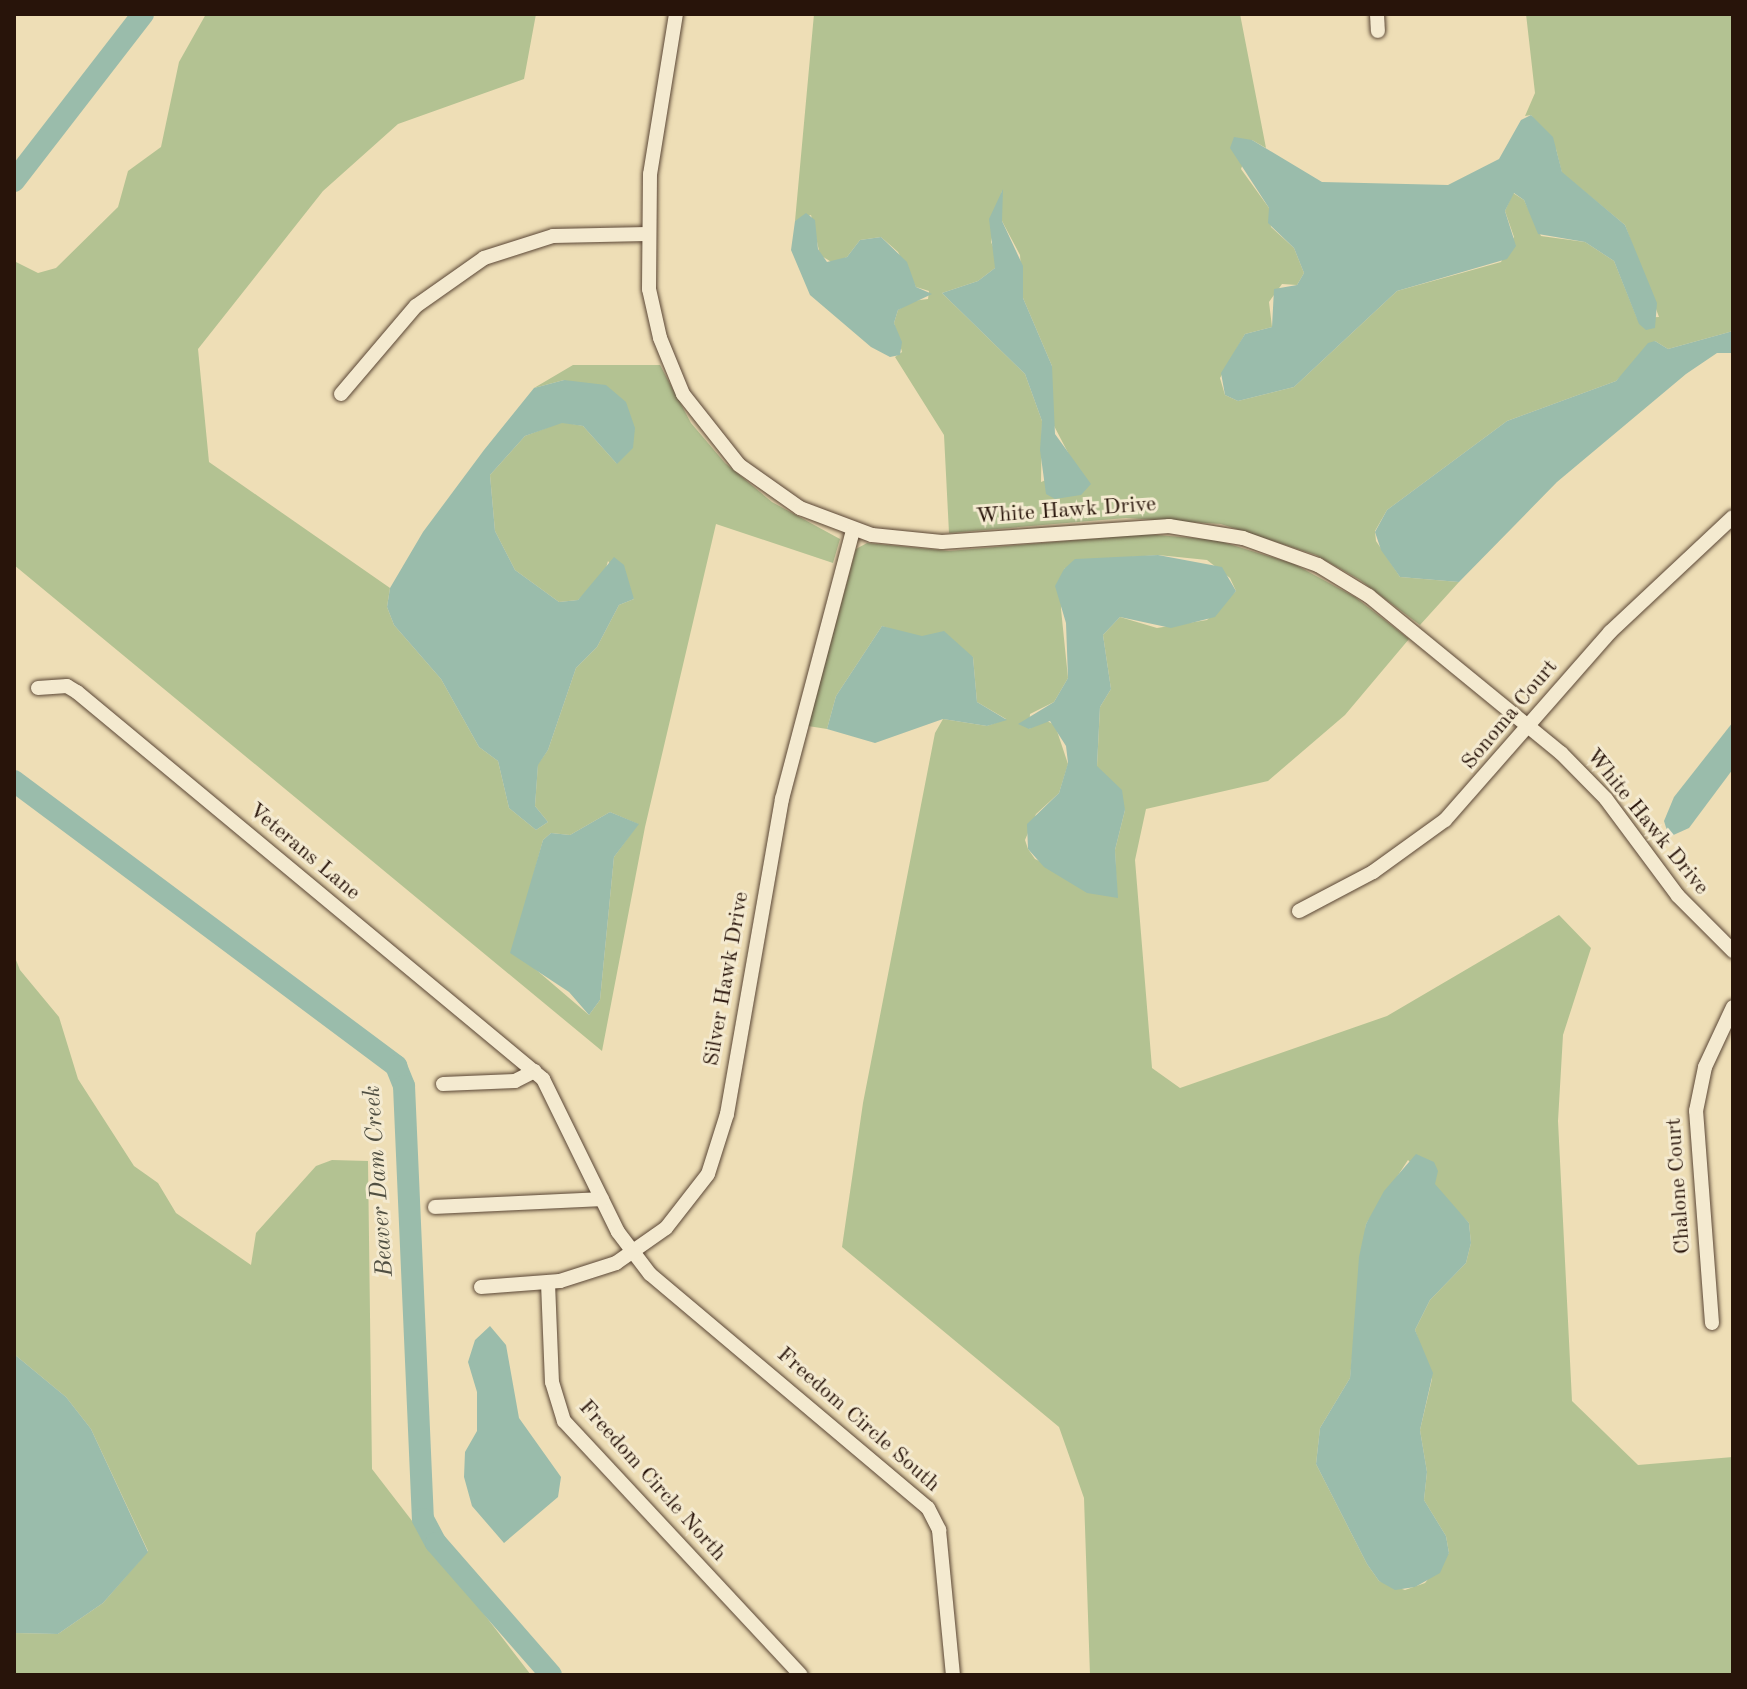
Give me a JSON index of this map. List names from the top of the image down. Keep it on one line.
{"streets":{"street":["White Hawk Drive","Sonoma Court","Veterans Lane","Silver Hawk Drive","Chalone Court","Freedom Circle South","Freedom Circle North"]},"crossings":[["White Hawk Drive","Sonoma Court"],["White Hawk Drive","Silver Hawk Drive"],["Veterans Lane","Silver Hawk Drive"],["Veterans Lane","Freedom Circle South"],["Silver Hawk Drive","Freedom Circle South"],["Silver Hawk Drive","Freedom Circle North"]],"water":["Beaver Dam Creek"]}
